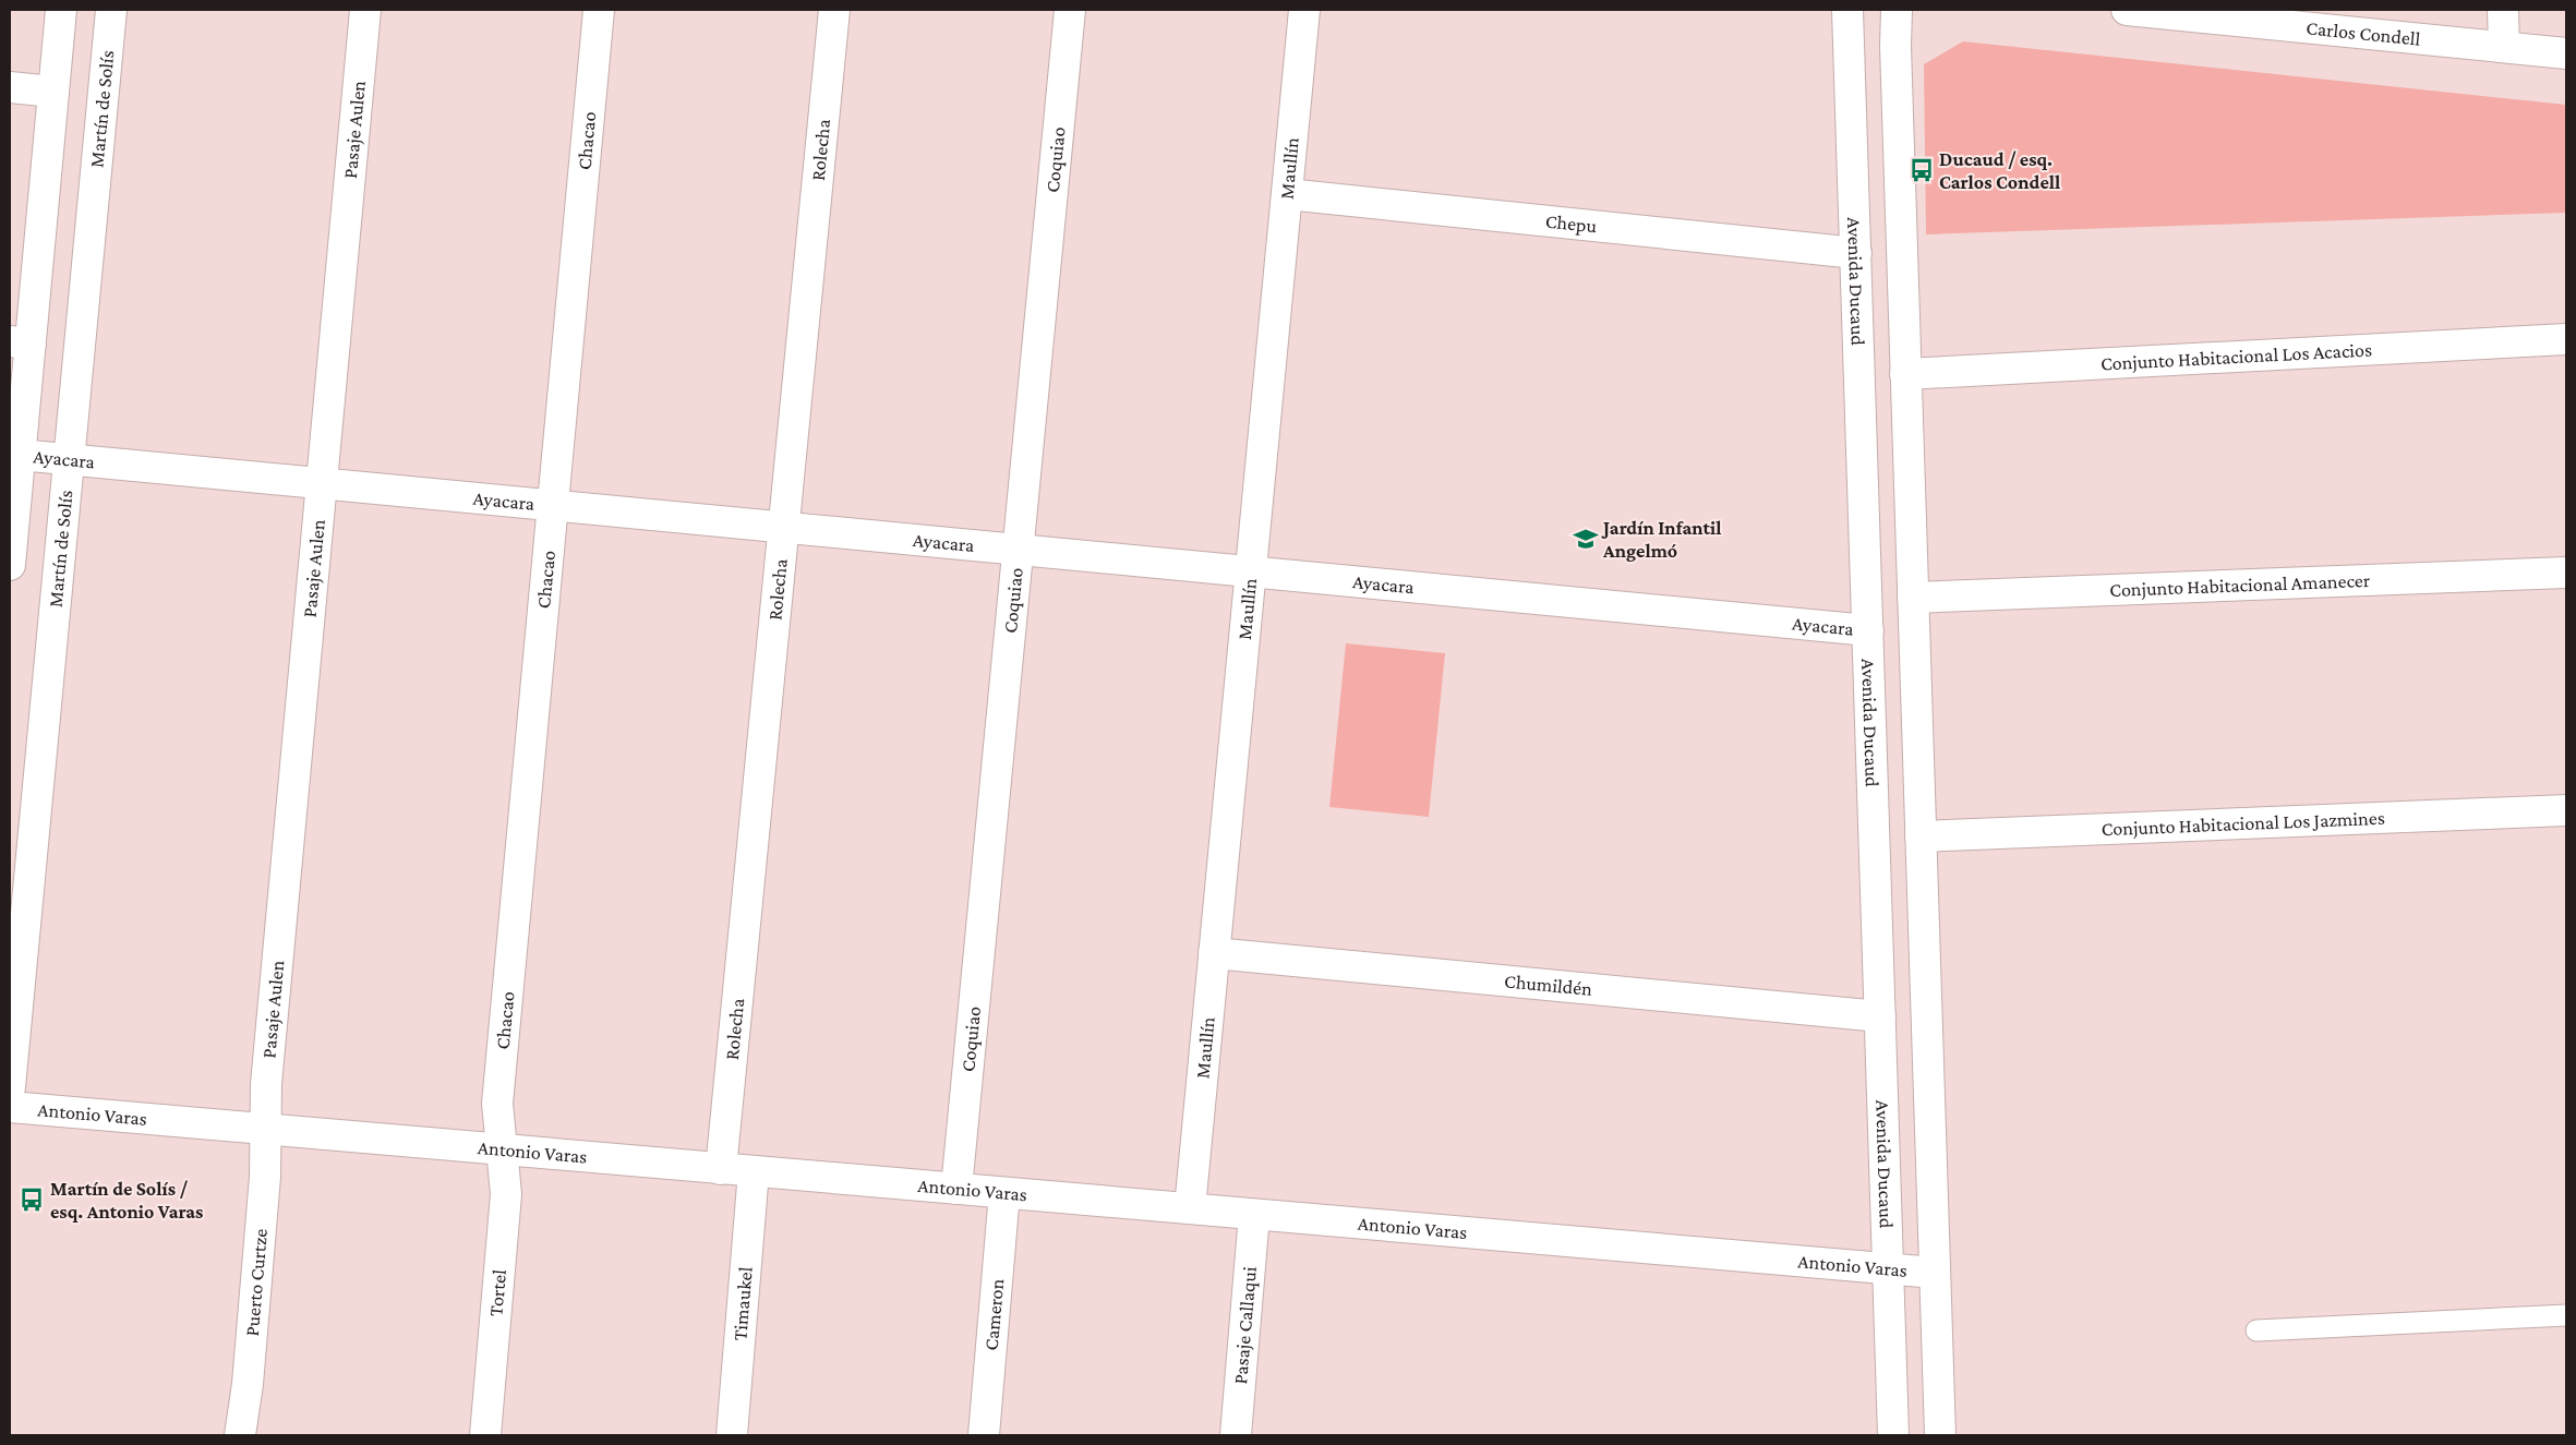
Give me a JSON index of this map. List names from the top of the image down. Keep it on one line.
{"streets":{"street":["Carlos Condell","Martín de Solís","Pasaje Aulen","Chacao","Rolecha","Coquiao","Maullín","Chepu","Avenida Ducaud","Conjunto Habitacional Los Acacios","Ayacara","Conjunto Habitacional Amanecer","Conjunto Habitacional Los Jazmines","Chumildén","Antonio Varas","Puerto Curtze","Tortel","Timaukel","Cameron","Pasaje Callaqui"]},"crossings":[["Martín de Solís","Ayacara"],["Pasaje Aulen","Ayacara"],["Pasaje Aulen","Antonio Varas"],["Pasaje Aulen","Puerto Curtze"],["Chacao","Ayacara"],["Chacao","Antonio Varas"],["Chacao","Tortel"],["Rolecha","Ayacara"],["Rolecha","Antonio Varas"],["Coquiao","Ayacara"],["Coquiao","Antonio Varas"],["Maullín","Chepu"],["Maullín","Ayacara"],["Maullín","Chumildén"],["Maullín","Antonio Varas"],["Chepu","Avenida Ducaud"],["Avenida Ducaud","Ayacara"],["Avenida Ducaud","Chumildén"],["Avenida Ducaud","Antonio Varas"],["Antonio Varas","Puerto Curtze"],["Antonio Varas","Tortel"],["Antonio Varas","Timaukel"],["Antonio Varas","Cameron"],["Antonio Varas","Pasaje Callaqui"]],"places":{"bus stop":["Ducaud / esq. Carlos Condell","Martín de Solís / esq. Antonio Varas"],"school or university":["Jardín Infantil Angelmó"]}}
